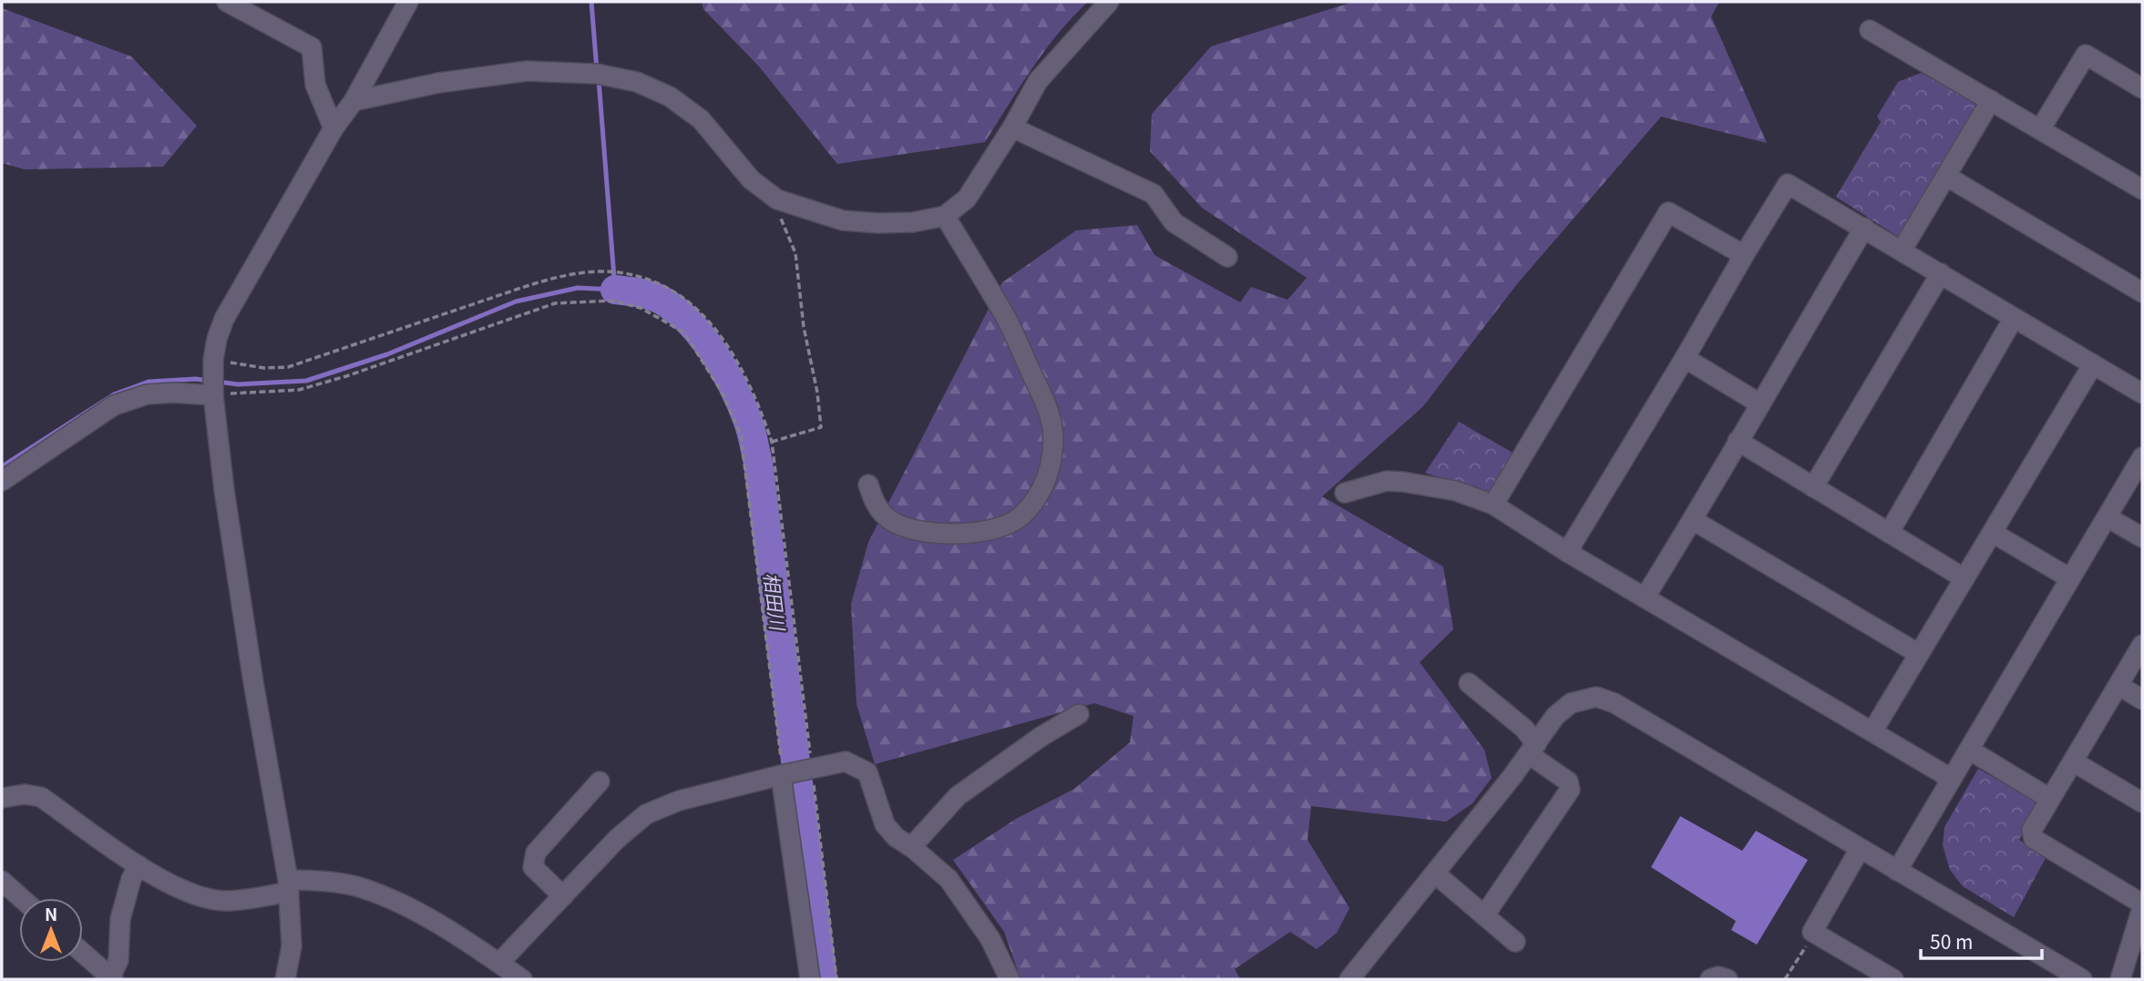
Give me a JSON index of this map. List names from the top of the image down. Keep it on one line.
{"water":["相田川"],"scale_bar":"50 m","north":"top"}
